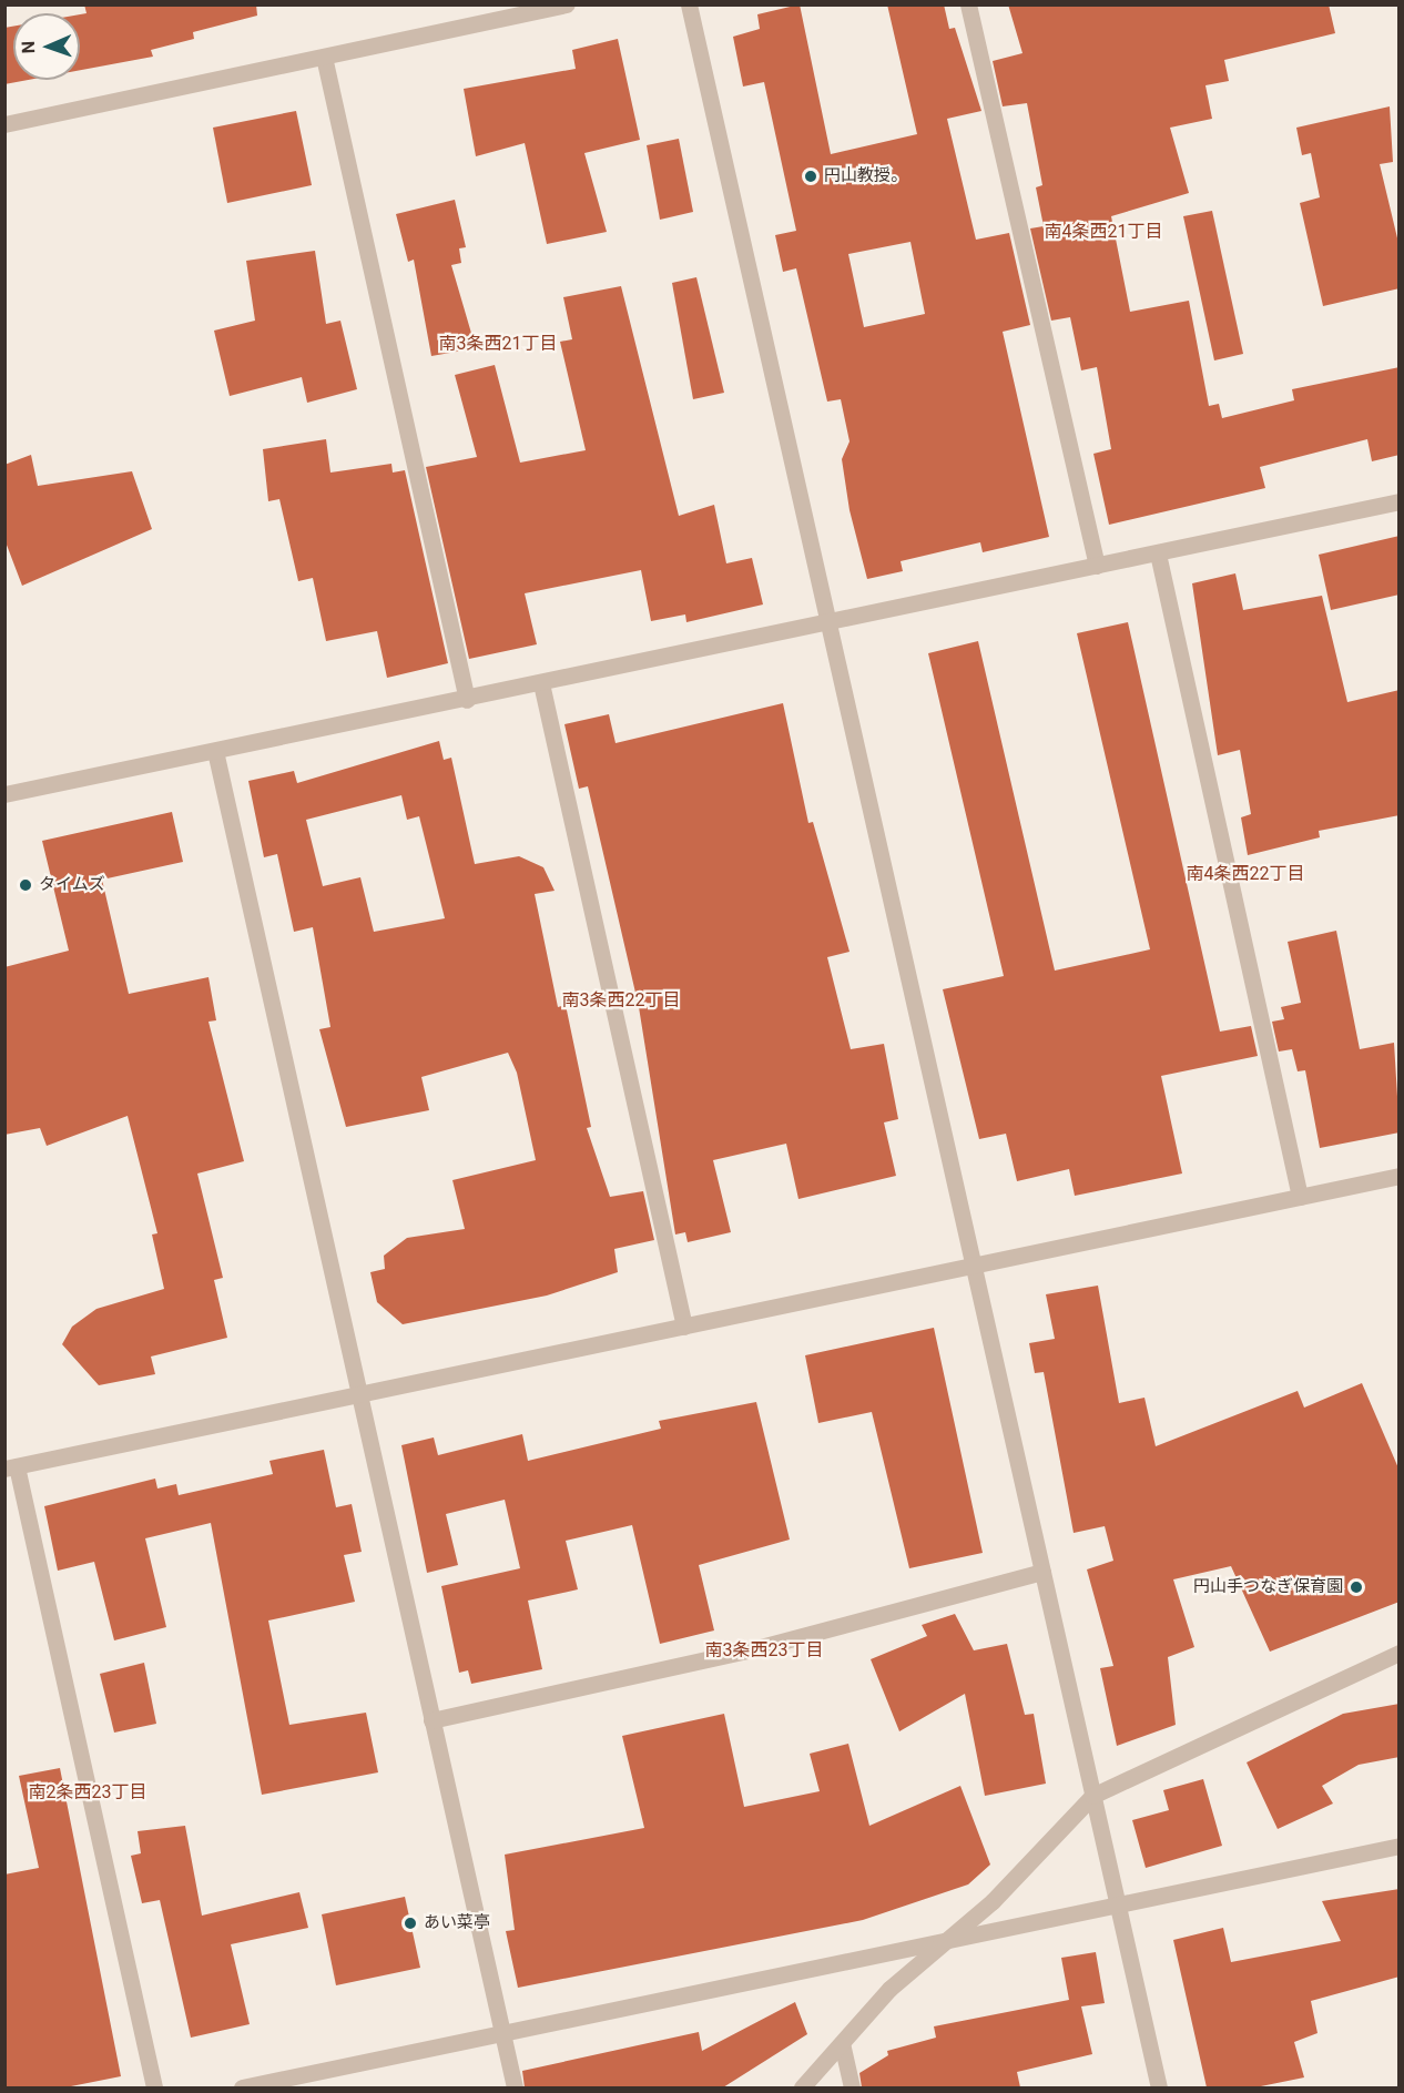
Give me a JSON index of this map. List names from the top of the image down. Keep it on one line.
{"districts":["南4条西21丁目","南3条西21丁目","南4条西22丁目","南3条西22丁目","南3条西23丁目","南2条西23丁目"],"places":["円山教授。","タイムズ","円山手つなぎ保育園","あい菜亭"],"north":"left"}
